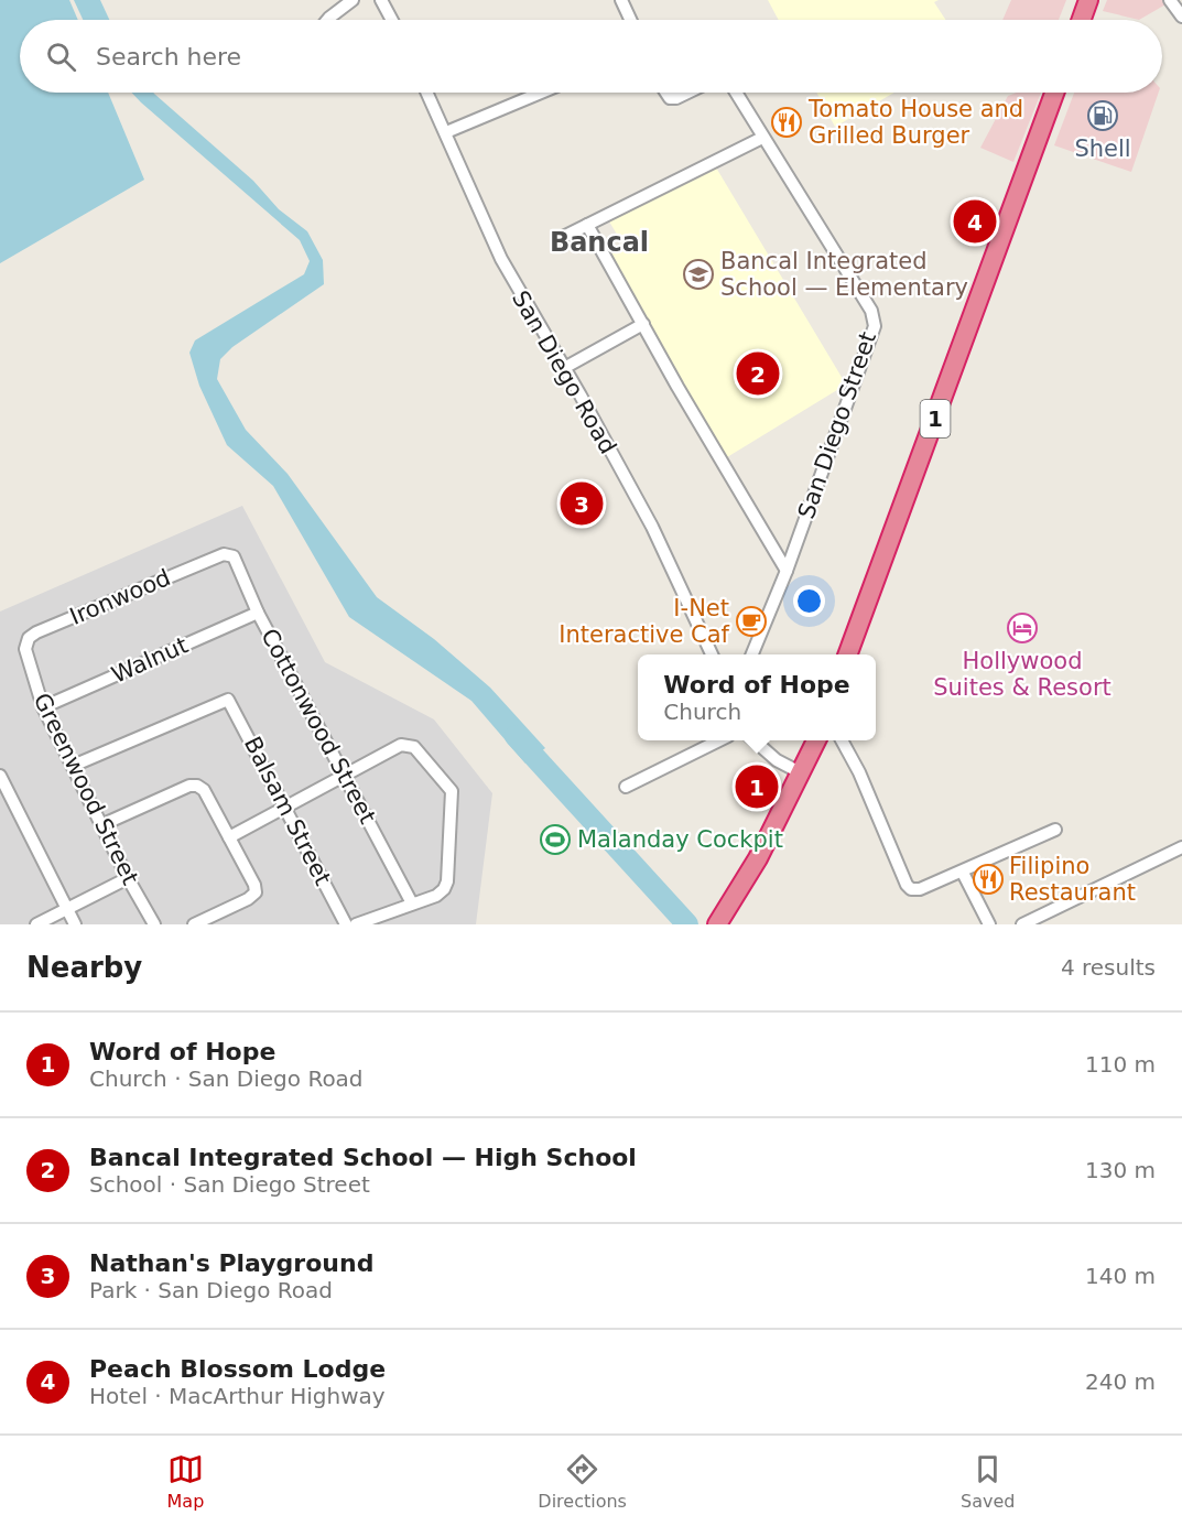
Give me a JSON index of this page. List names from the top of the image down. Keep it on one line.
{"streets":{"highway":["1"],"street":["San Diego Road","San Diego Street","Ironwood","Walnut","Cottonwood Street","Greenwood Street","Balsam Street"]},"crossings":[["Ironwood","Cottonwood Street"],["Ironwood","Greenwood Street"],["Walnut","Cottonwood Street"],["Walnut","Greenwood Street"],["Greenwood Street","Balsam Street"]],"districts":["Bancal"],"places":{"fuel station":["Shell"],"restaurant":["Tomato House and Grilled Burger","Filipino Restaurant"],"school or university":["Bancal Integrated School — Elementary"],"cafe":["I-Net Interactive Caf"],"hotel":["Hollywood Suites & Resort"],"sports":["Malanday Cockpit"]},"page":{"search":"Search here","pins":["4","2","3","1"],"popup":["Word of Hope","Church"],"heading":["Nearby","4 results"],"list":[{"mark":"1","name":"Word of Hope","note":"Church · San Diego Road","value":"110 m"},{"mark":"2","name":"Bancal Integrated School — High School","note":"School · San Diego Street","value":"130 m"},{"mark":"3","name":"Nathan's Playground","note":"Park · San Diego Road","value":"140 m"},{"mark":"4","name":"Peach Blossom Lodge","note":"Hotel · MacArthur Highway","value":"240 m"}],"nav":["Map","Directions","Saved"]}}
